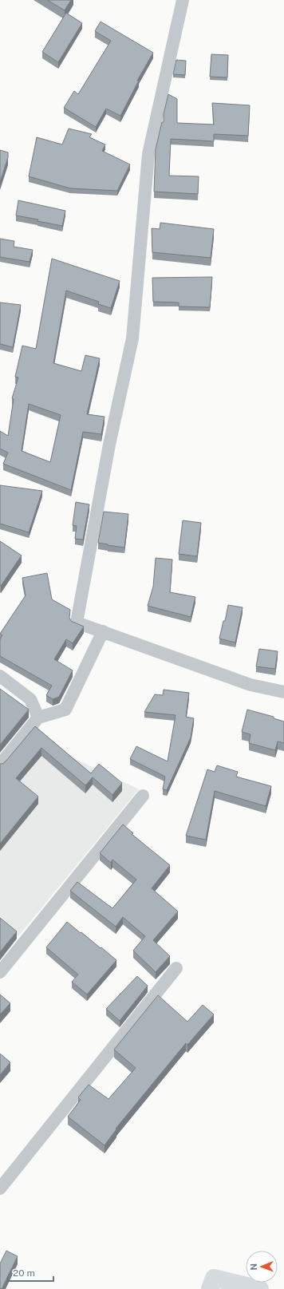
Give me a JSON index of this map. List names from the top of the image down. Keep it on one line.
{"scale_bar":"20 m","north":"left"}
